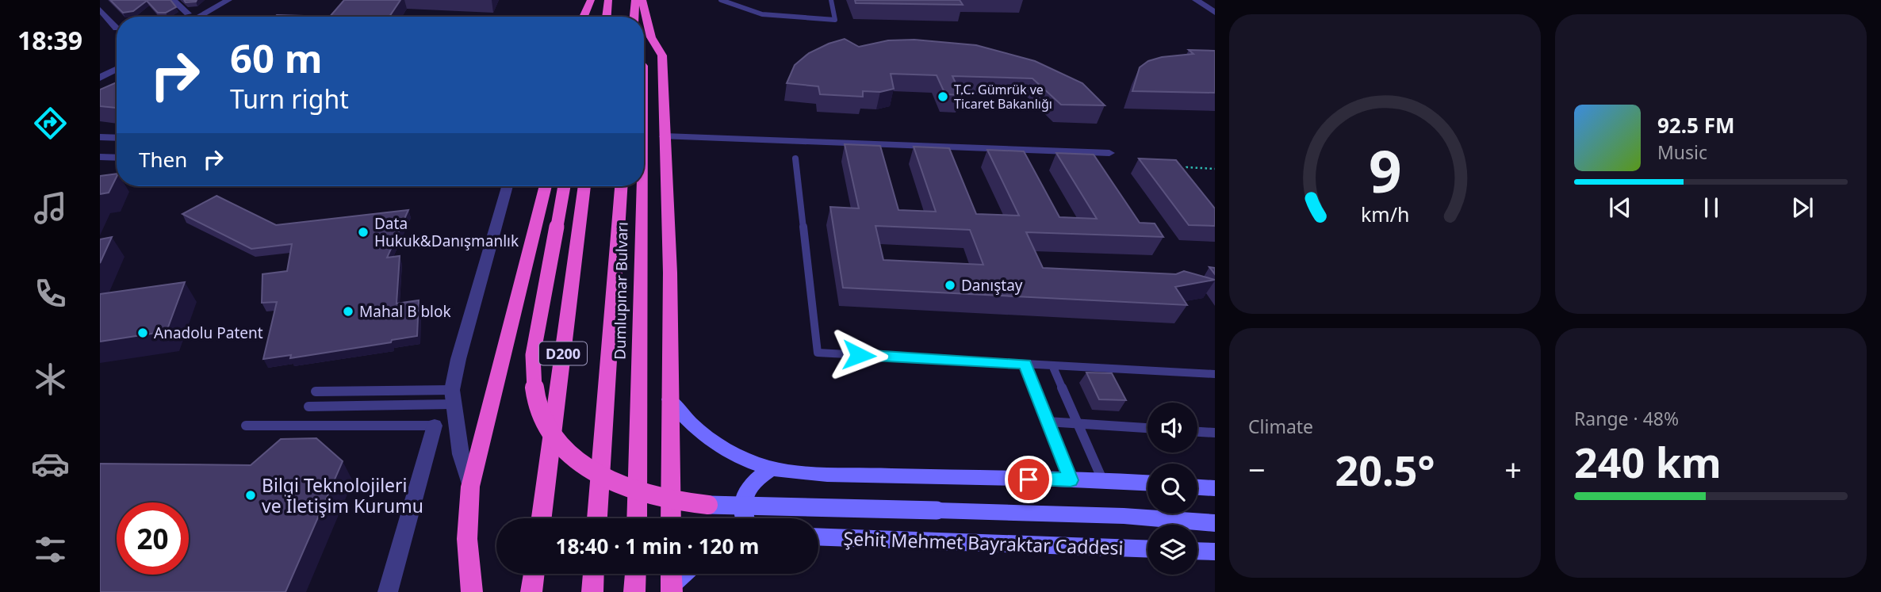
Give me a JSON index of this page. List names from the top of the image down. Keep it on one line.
{"streets":{"highway":["Dumlupınar Bulvarı","D200"],"main road":["Şehit Mehmet Bayraktar Caddesi"]},"places":["T.C. Gümrük ve Ticaret Bakanlığı","Data Hukuk&Danışmanlık","Danıştay","Mahal B blok","Anadolu Patent","Bilgi Teknolojileri ve İletişim Kurumu"],"page":{"tabs":"18:39","turn":["60 m","Turn right"],"song":["92.5 FM","Music"],"then":"Then","tile":["Climate",["Range · 48%","240 km"]],"heat":["−","20.5°","+"],"limit":"20","trip":"18:40 · 1 min · 120 m","gauge":["9","km/h"]}}
